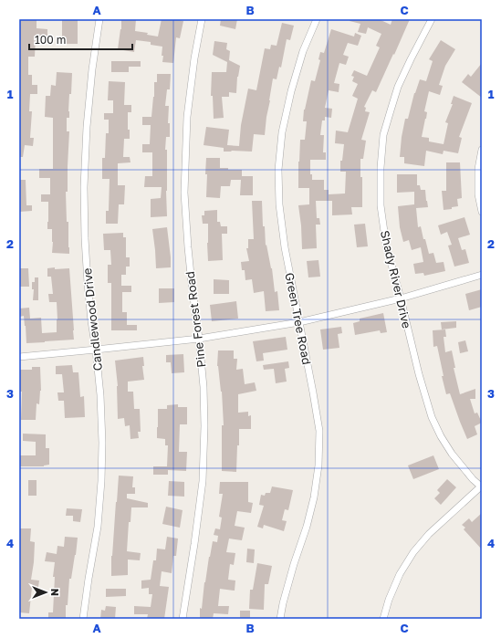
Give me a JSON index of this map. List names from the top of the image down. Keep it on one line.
{"streets":{"street":["Shady River Drive","Green Tree Road","Candlewood Drive","Pine Forest Road"]},"scale_bar":"100 m","north":"right","grid":{"columns":["A","B","C"],"rows":["1","2","3","4"]}}
